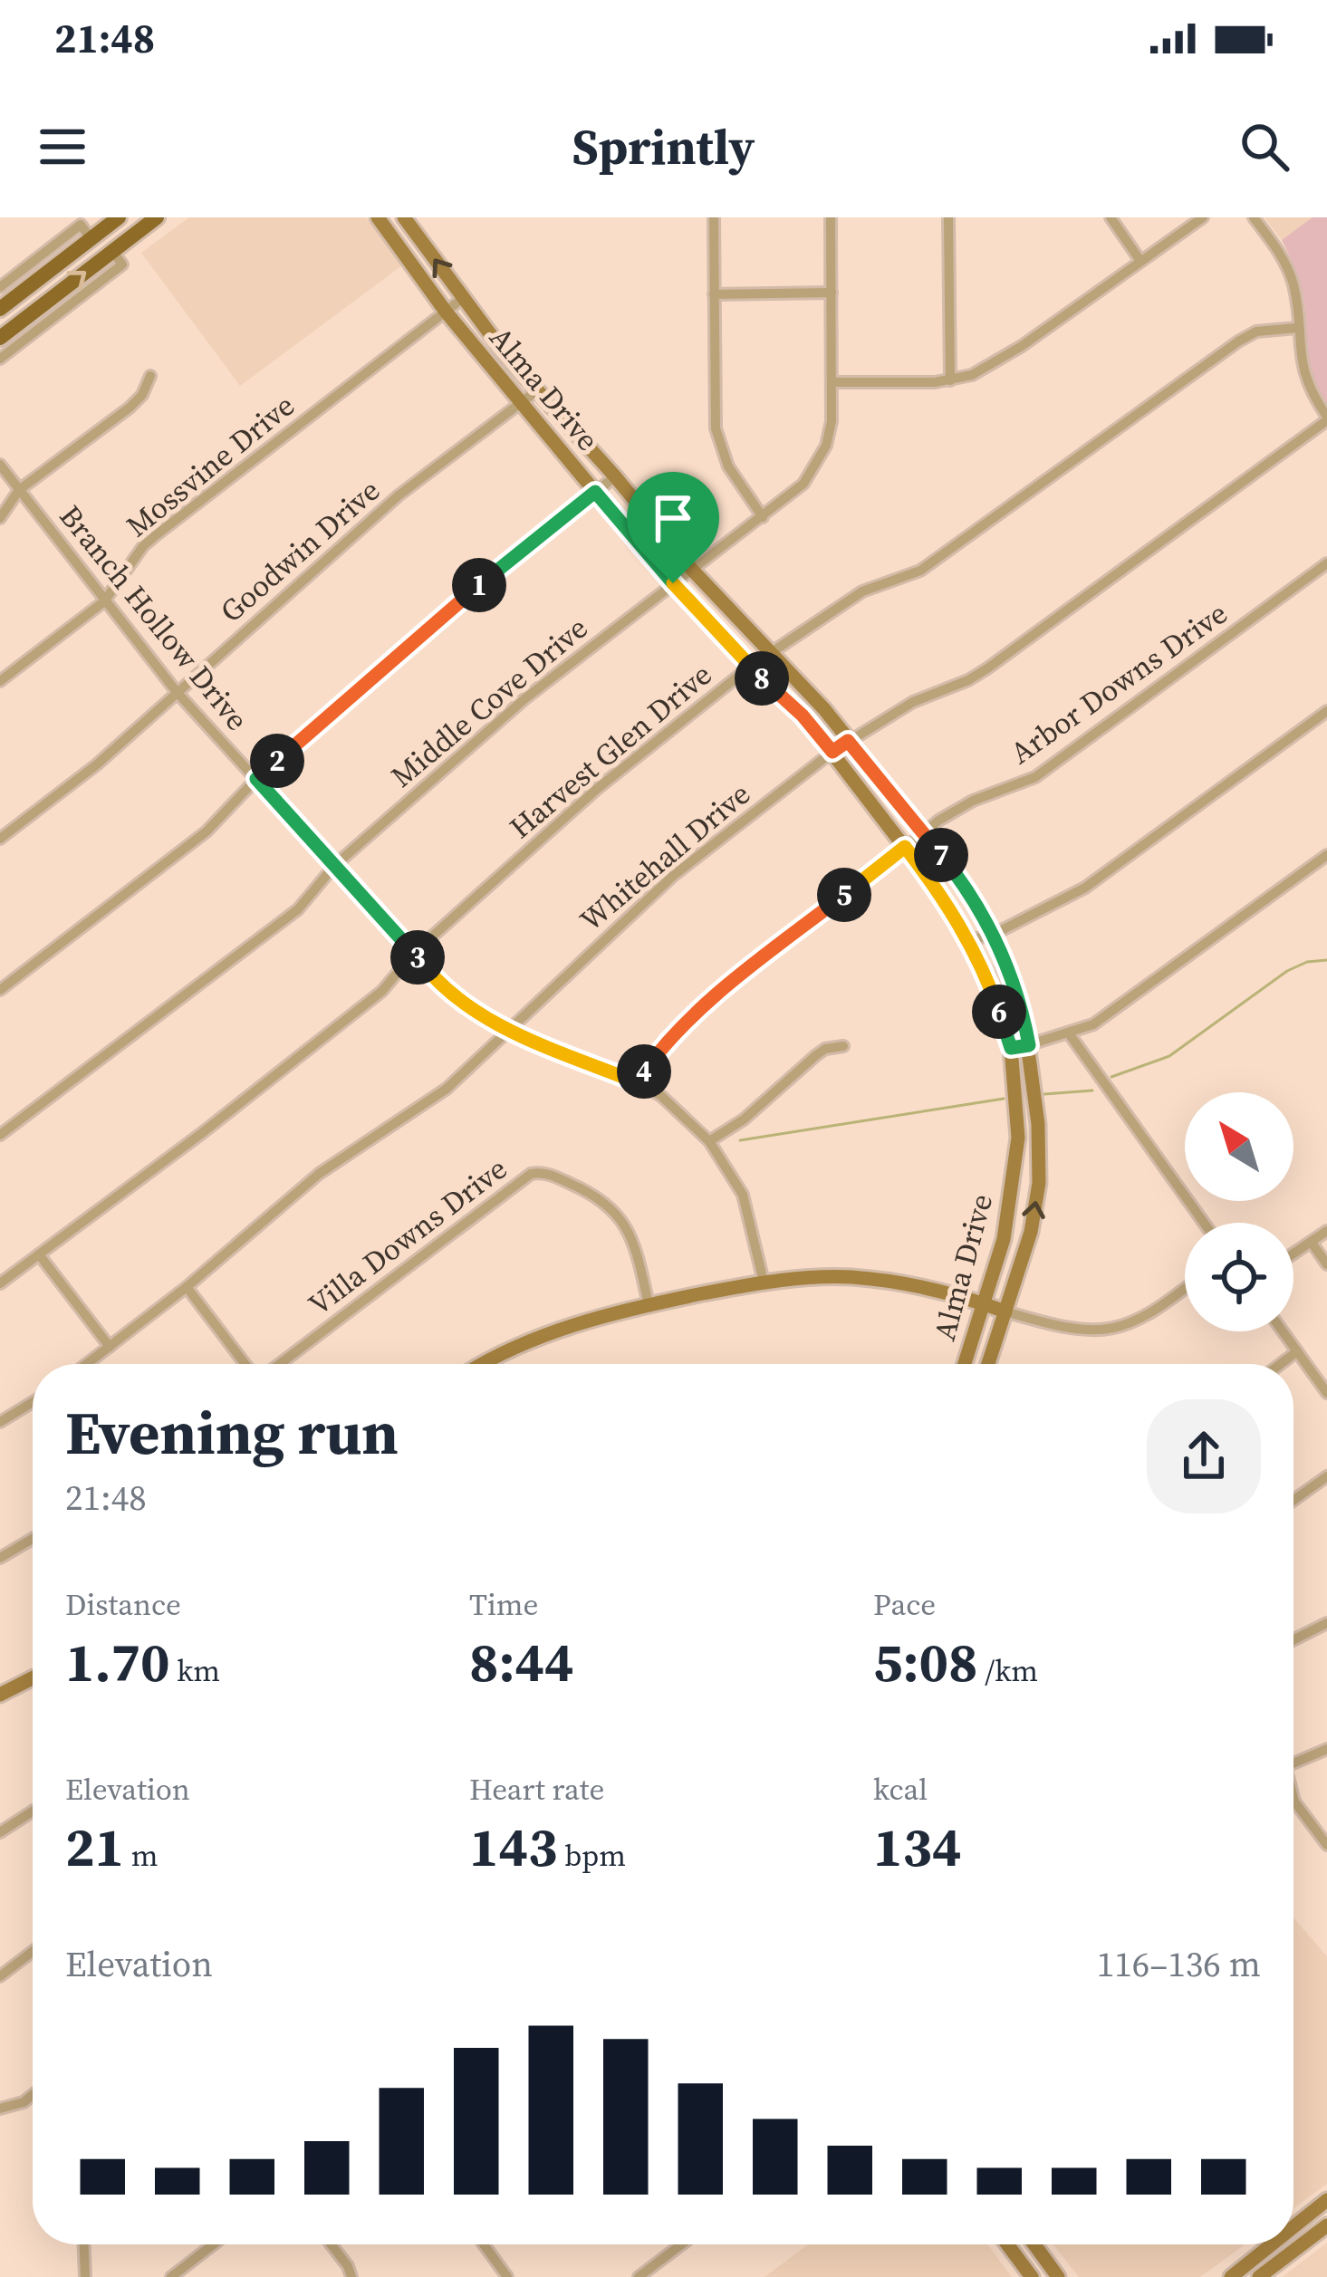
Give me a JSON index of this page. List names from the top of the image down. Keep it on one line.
{"streets":{"main road":["Alma Drive"],"street":["Mossvine Drive","Goodwin Drive","Branch Hollow Drive","Arbor Downs Drive","Middle Cove Drive","Harvest Glen Drive","Whitehall Drive","Villa Downs Drive"]},"crossings":[["Alma Drive","Mossvine Drive"],["Alma Drive","Goodwin Drive"],["Alma Drive","Arbor Downs Drive"],["Alma Drive","Middle Cove Drive"],["Alma Drive","Harvest Glen Drive"],["Alma Drive","Whitehall Drive"],["Mossvine Drive","Branch Hollow Drive"],["Goodwin Drive","Branch Hollow Drive"],["Branch Hollow Drive","Arbor Downs Drive"],["Branch Hollow Drive","Middle Cove Drive"],["Branch Hollow Drive","Harvest Glen Drive"],["Branch Hollow Drive","Whitehall Drive"]],"north":"top left","page":{"status":"21:48","header":"Sprintly","pins":["1","8","2","7","5","3","6","4"],"heading":["Evening run","21:48"],"stats":[["Distance","1.70 km"],["Time","8:44"],["Pace","5:08 /km"],["Elevation","21 m"],["Heart rate","143 bpm"],["kcal","134"]],"chart":["Elevation","116–136 m"]}}
